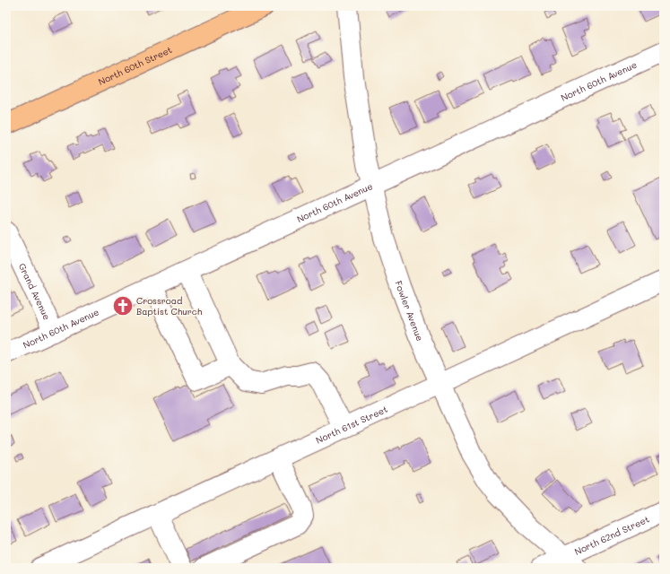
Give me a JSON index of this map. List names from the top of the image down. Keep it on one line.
{"streets":{"main road":["North 60th Street"],"street":["North 60th Avenue","Grand Avenue","Fowler Avenue","North 61st Street","North 62nd Street"]},"crossings":[["North 60th Avenue","Grand Avenue"],["North 60th Avenue","Fowler Avenue"],["Fowler Avenue","North 61st Street"],["Fowler Avenue","North 62nd Street"]],"places":{"church":["Crossroad Baptist Church"]}}
